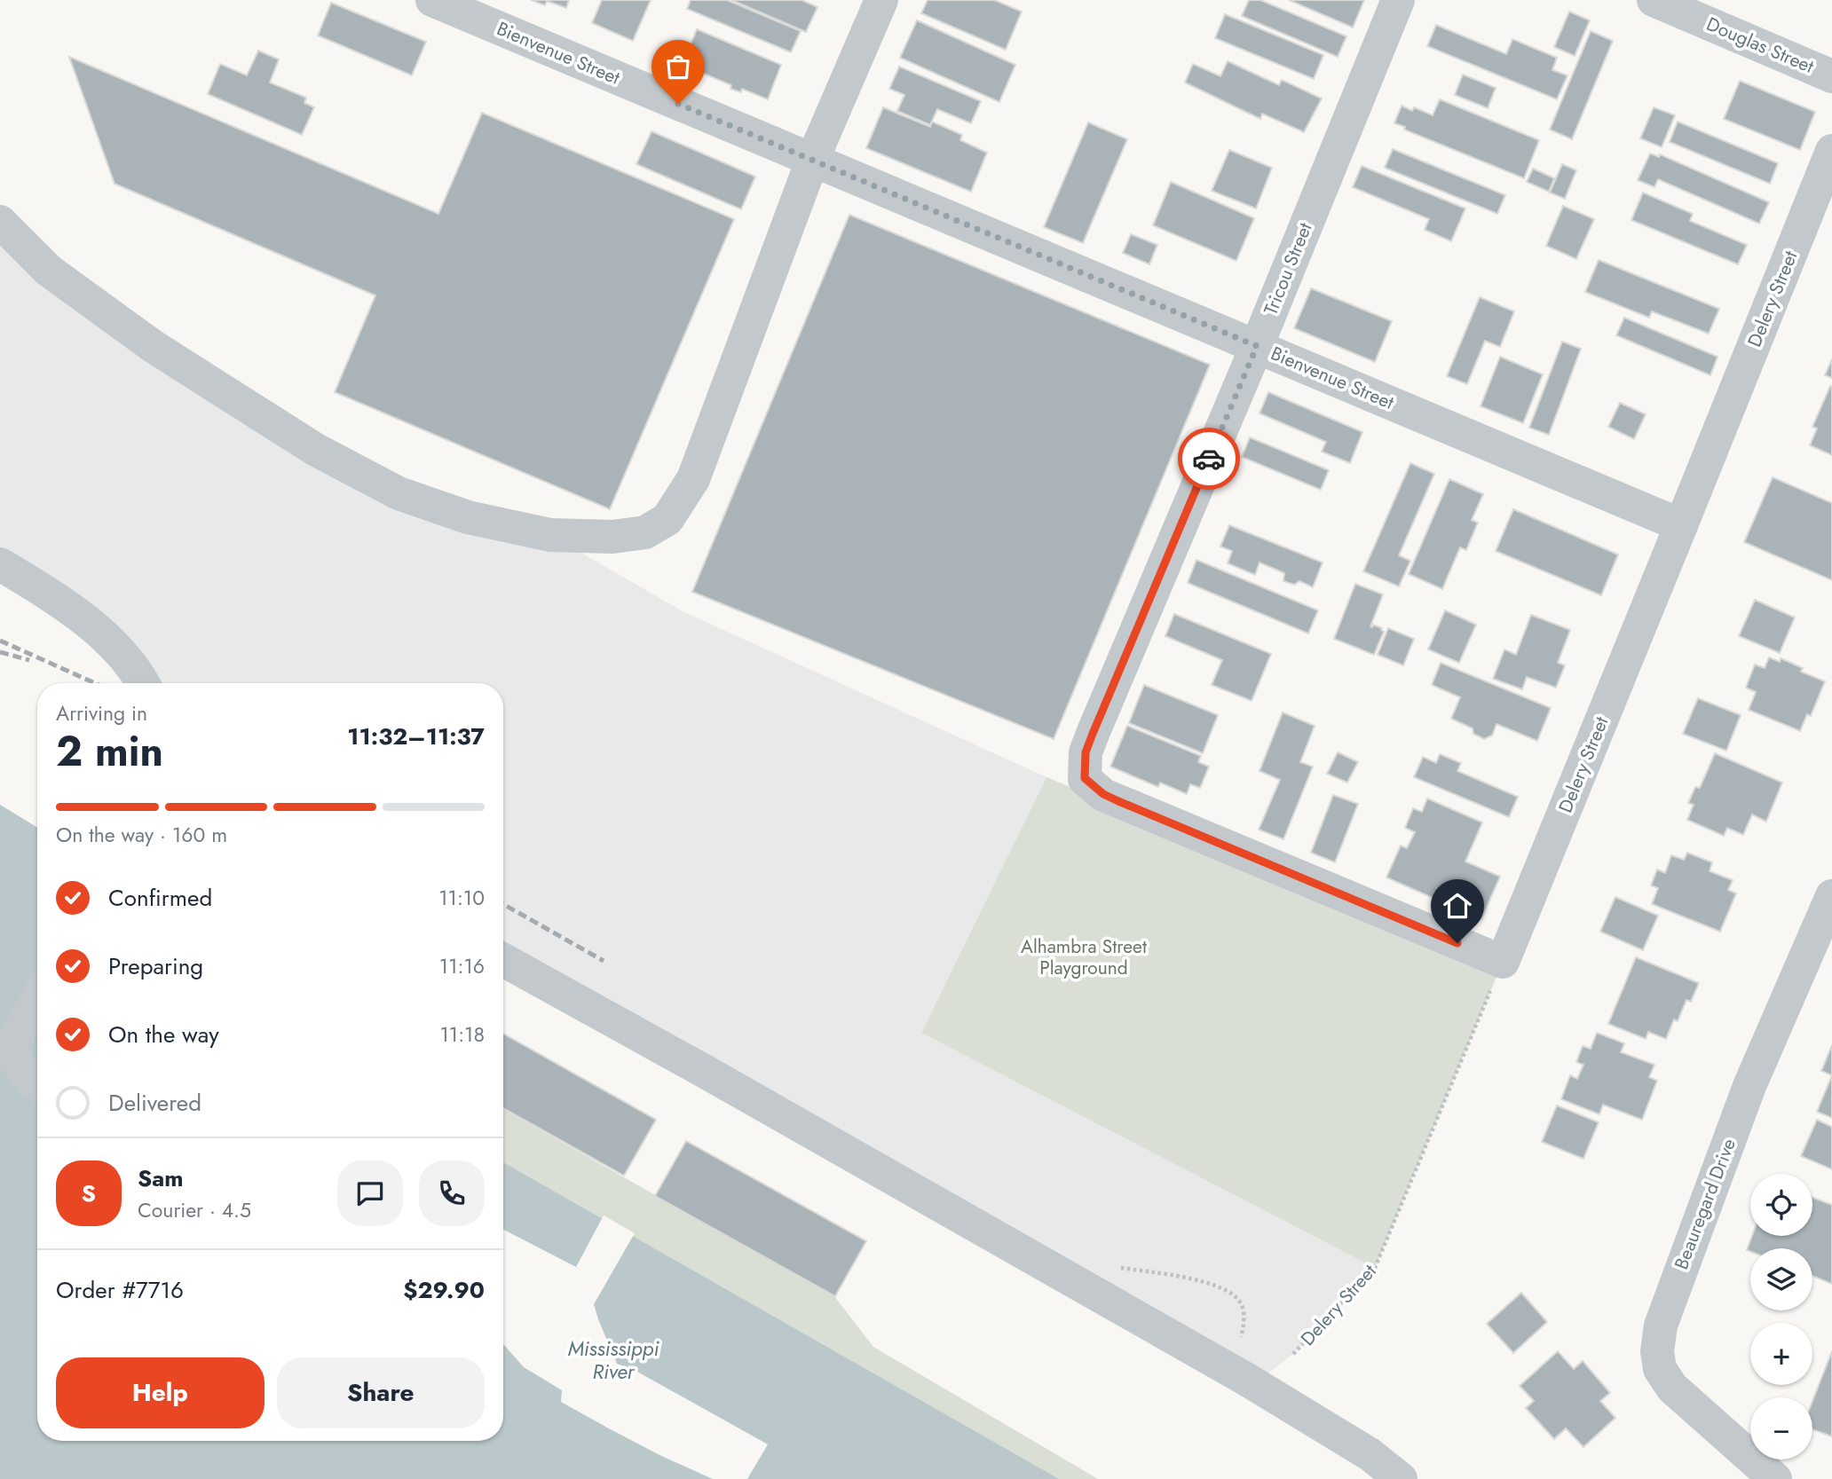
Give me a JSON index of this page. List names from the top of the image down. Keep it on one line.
{"streets":{"street":["Douglas Street","Bienvenue Street","Tricou Street","Delery Street","Beauregard Drive"]},"crossings":[["Bienvenue Street","Tricou Street"],["Bienvenue Street","Delery Street"],["Tricou Street","Delery Street"]],"water":["Mississippi River"],"parks":["Alhambra Street Playground"],"page":{"heading":["2 min","Arriving in","11:32–11:37"],"panel":["Sam","Courier · 4.5","Order #7716","$29.90"],"bar":"On the way · 160 m","list":[["Confirmed","11:10"],["Preparing","11:16"],["On the way","11:18"],"Delivered"],"round":"S","map_buttons":["+","−"],"buttons":["Help","Share"]}}
